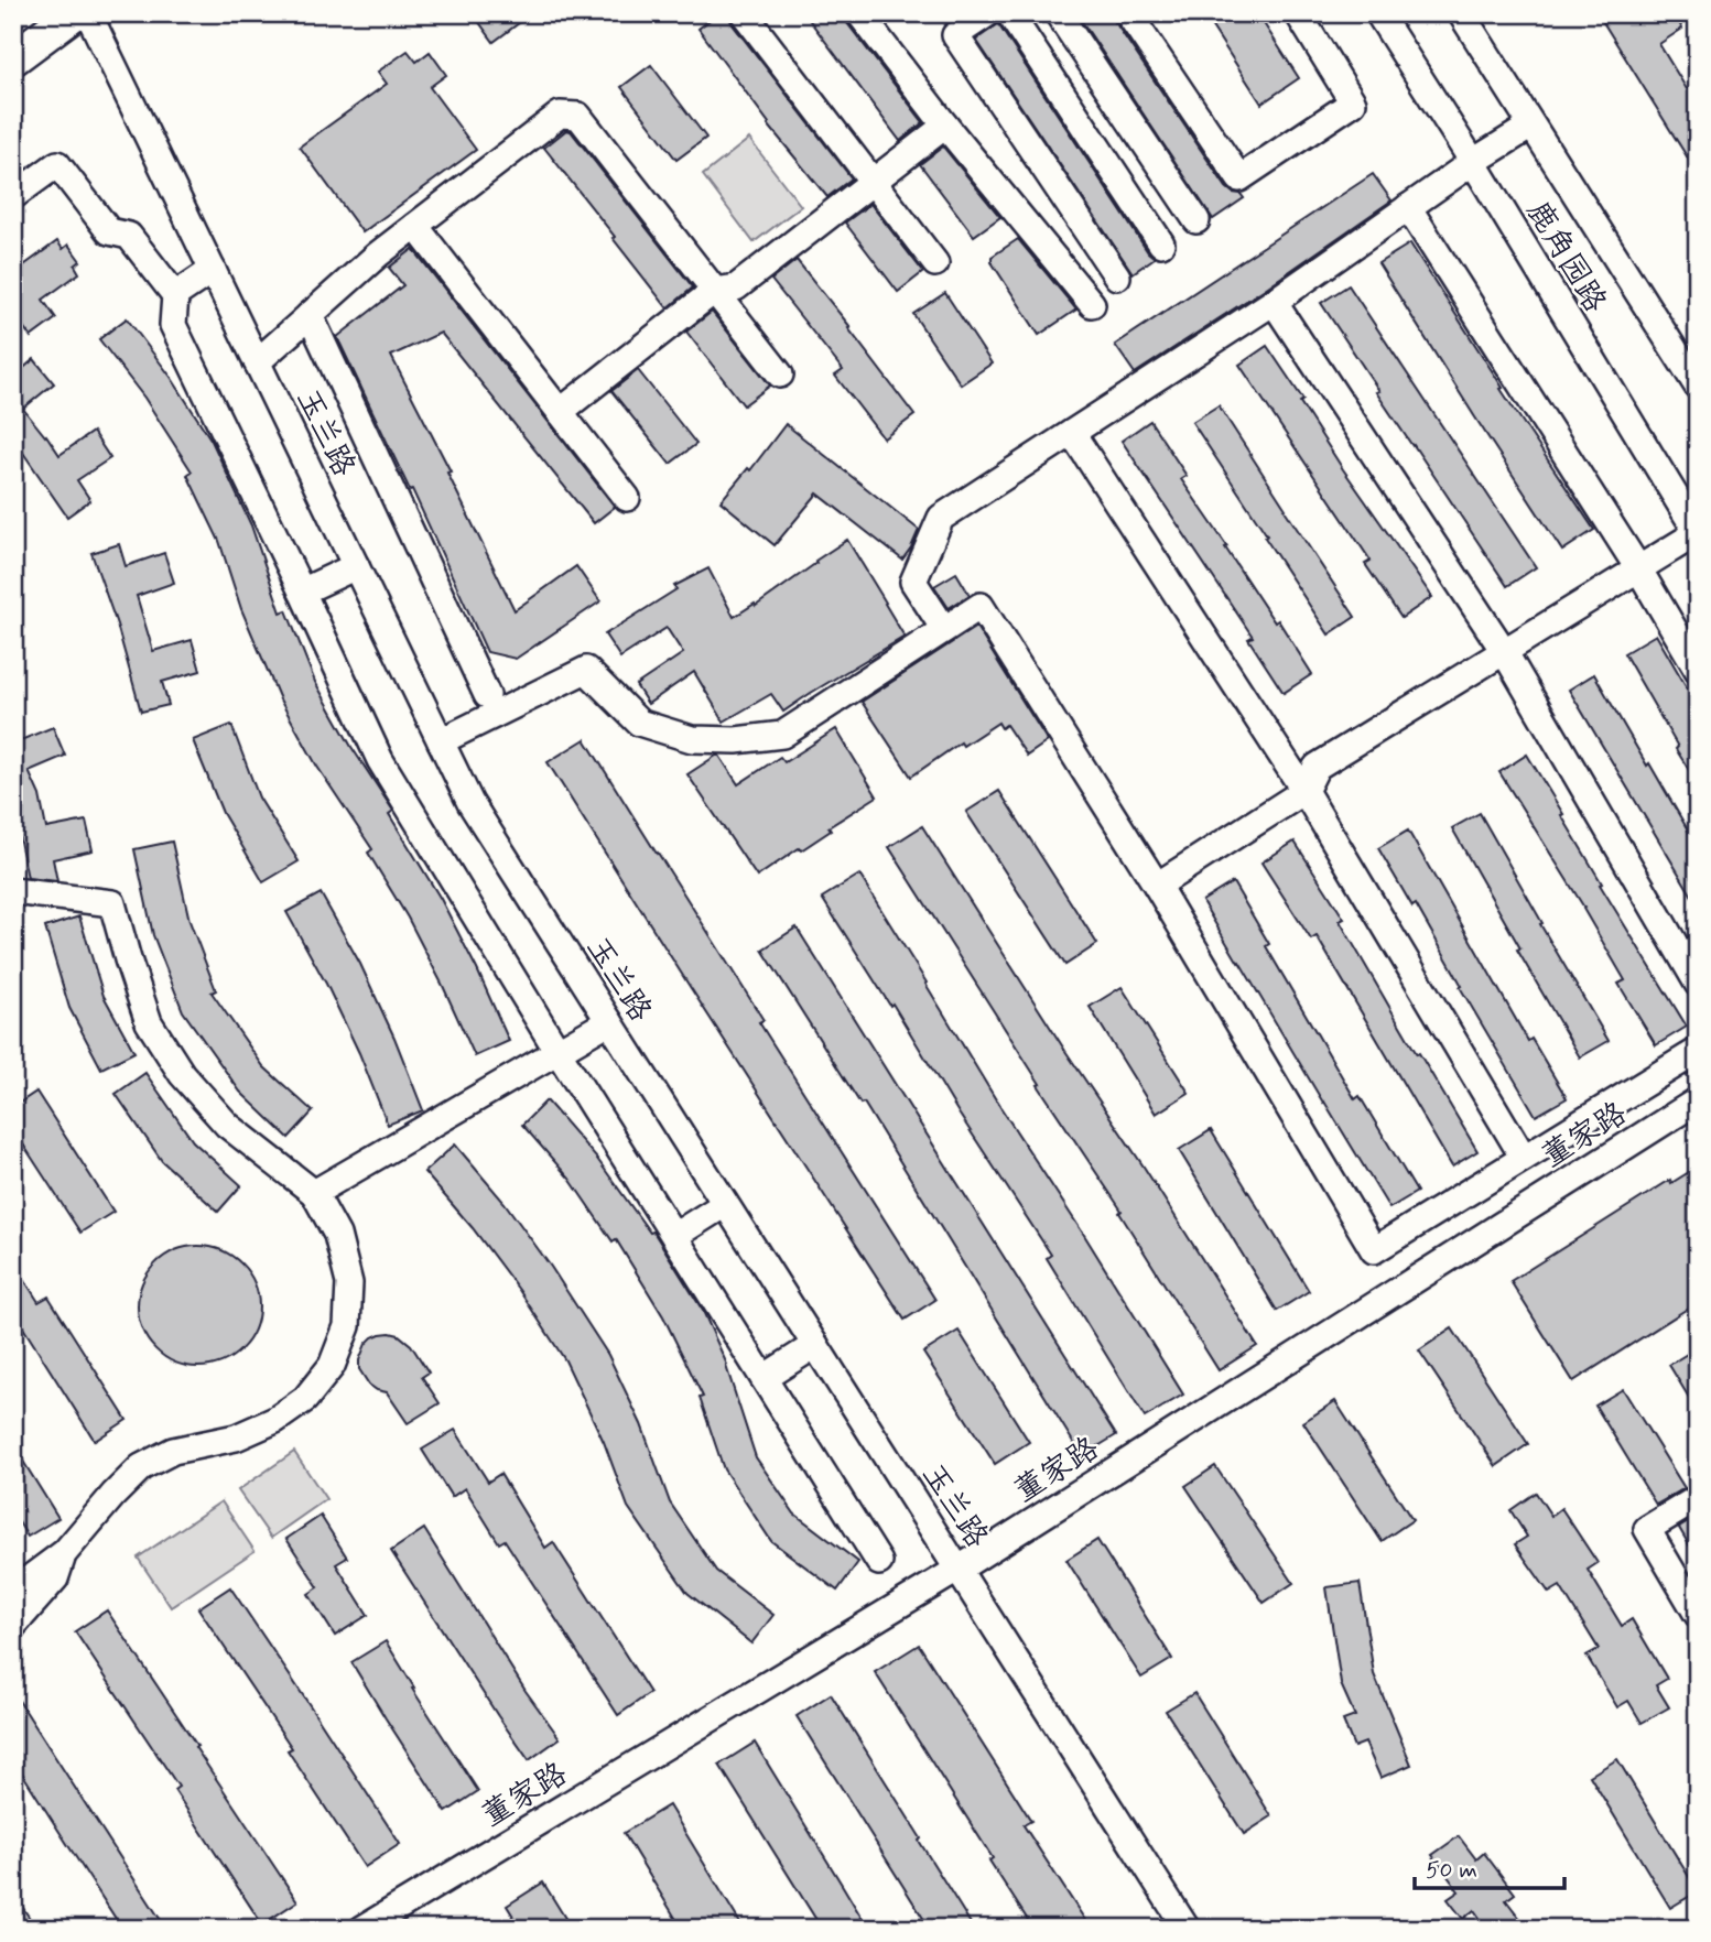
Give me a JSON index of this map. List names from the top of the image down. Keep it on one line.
{"streets":{"street":["鹿角园路","玉兰路","董家路"]},"crossings":[["玉兰路","董家路"]],"scale_bar":"50 m"}
